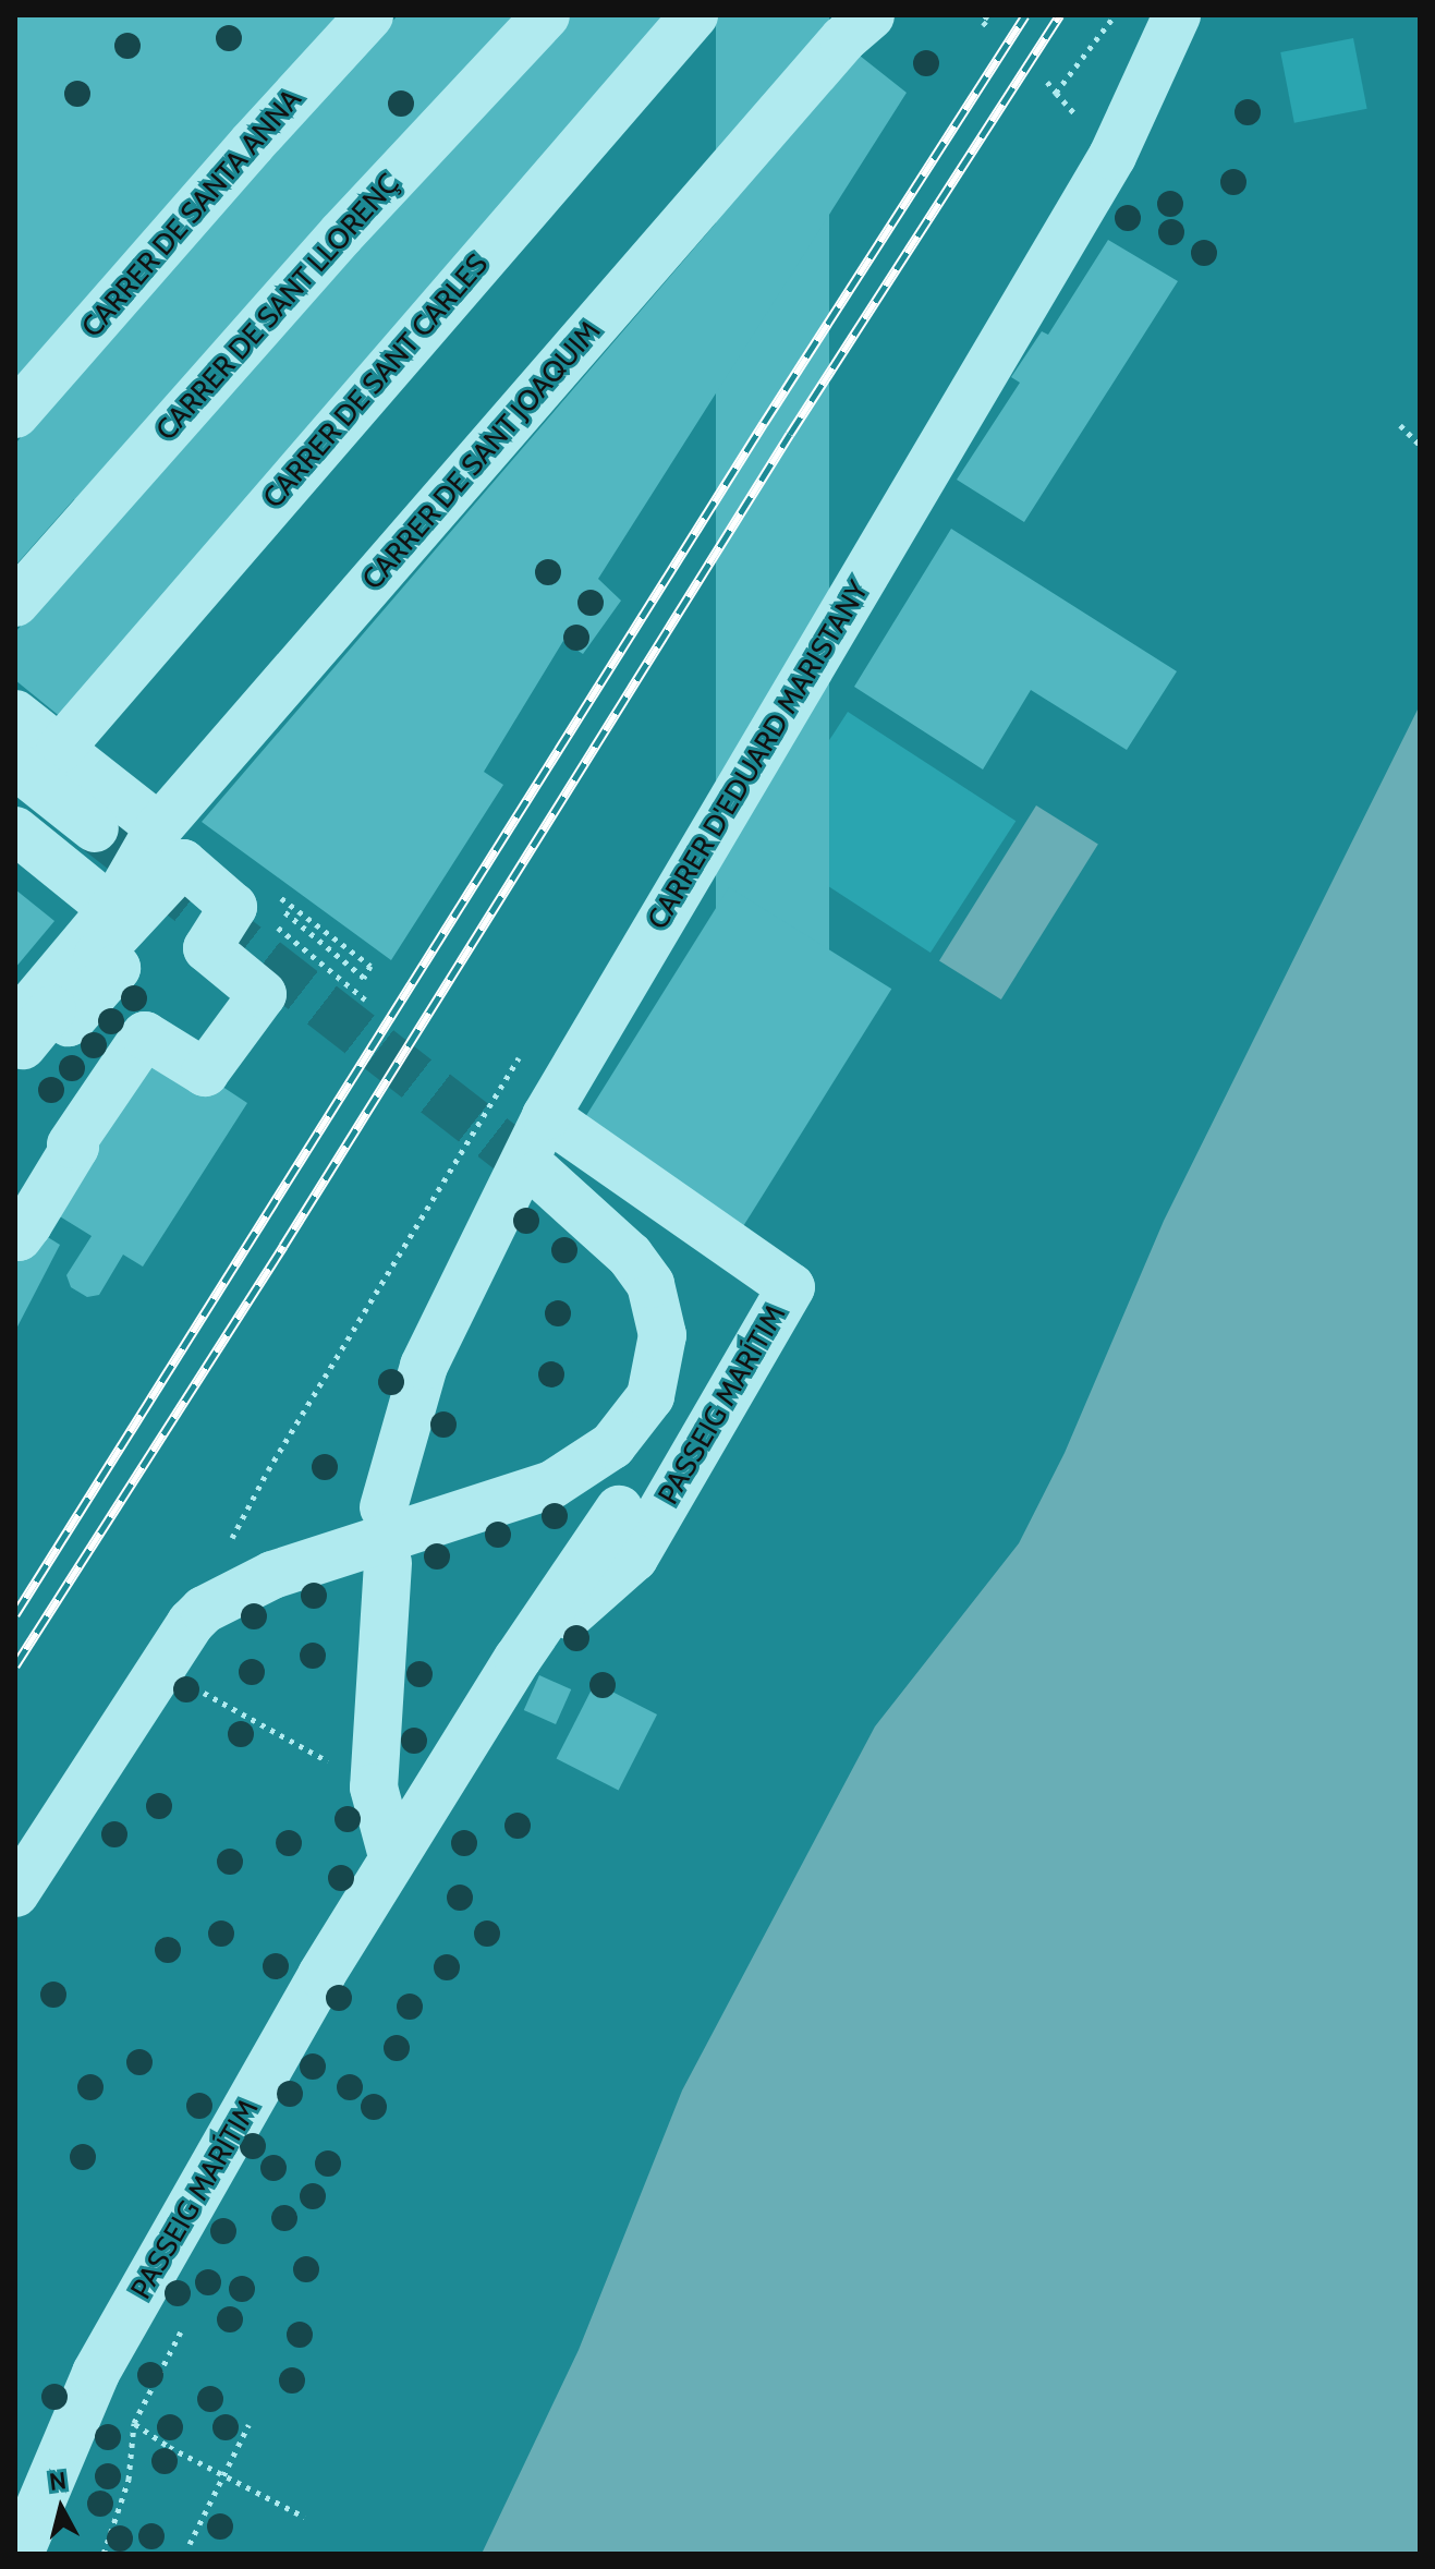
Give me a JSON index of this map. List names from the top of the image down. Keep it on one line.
{"streets":{"street":["CARRER DE SANTA ANNA","CARRER DE SANT LLORENÇ","CARRER DE SANT CARLES","CARRER DE SANT JOAQUIM","CARRER D'EDUARD MARISTANY","PASSEIG MARÍTIM"]},"crossings":[["CARRER D'EDUARD MARISTANY","PASSEIG MARÍTIM"]],"north":"top"}
